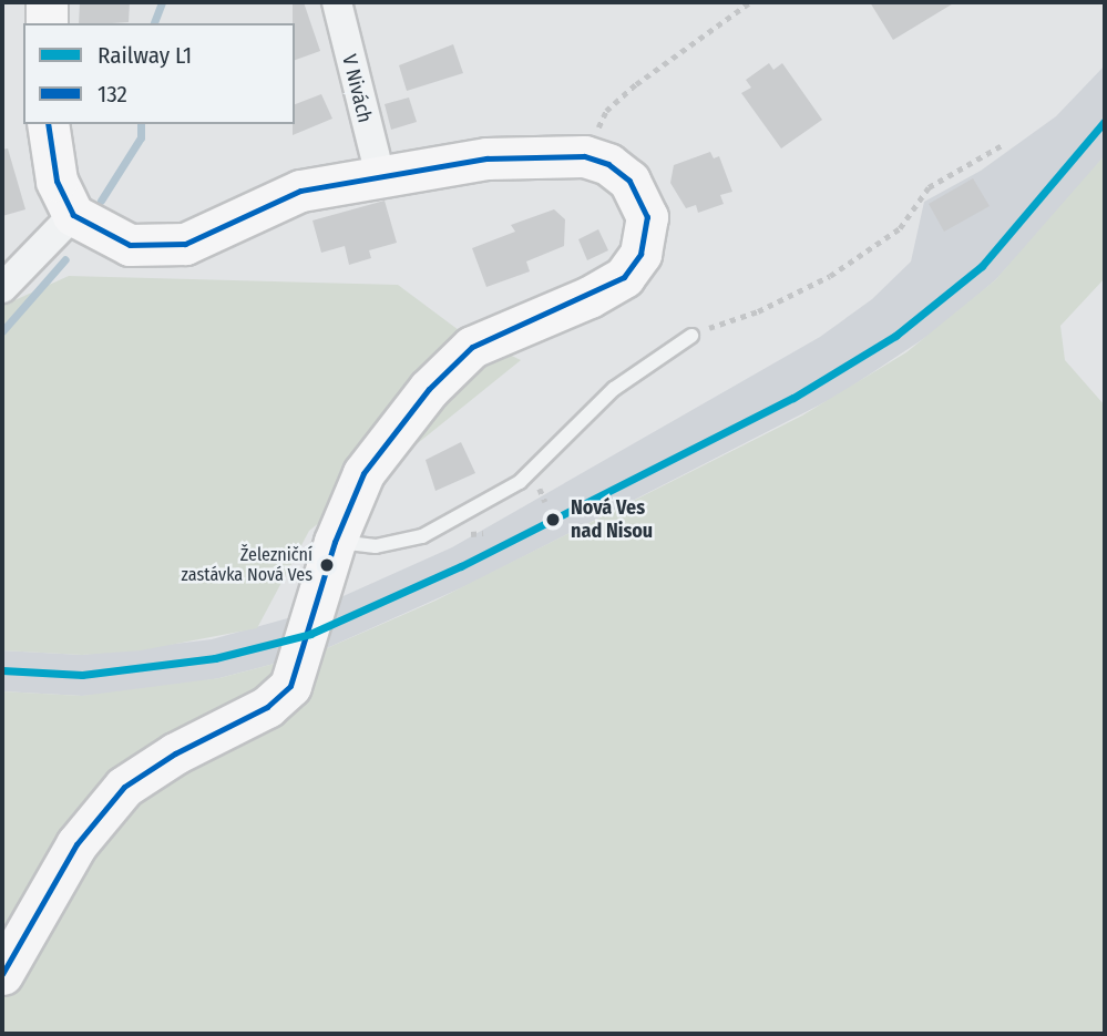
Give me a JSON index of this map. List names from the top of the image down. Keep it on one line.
{"streets":{"street":["V Nivách"]},"places":["Nová Ves nad Nisou","Železniční zastávka Nová Ves"],"lines":["rail line L1","transit line 132"],"legend":["Railway L1","132"]}
